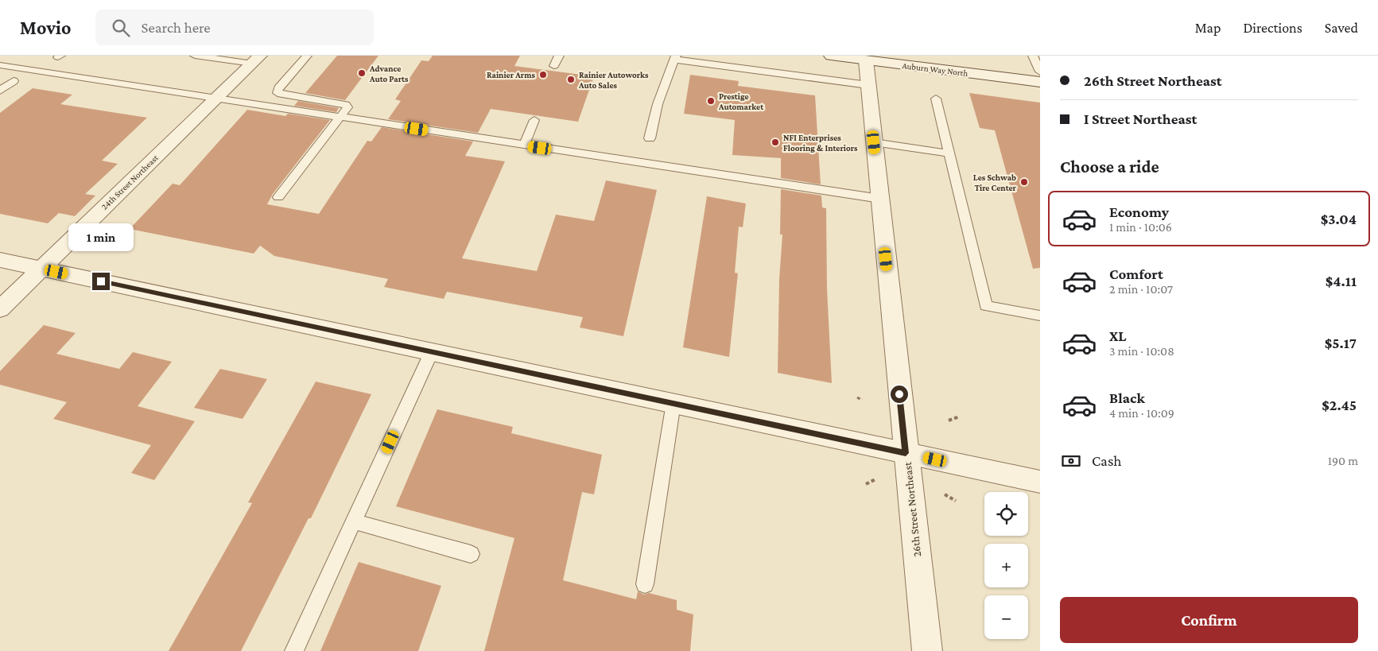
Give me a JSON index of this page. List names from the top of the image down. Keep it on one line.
{"streets":{"street":["Auburn Way North","24th Street Northeast","26th Street Northeast"]},"crossings":[["Auburn Way North","26th Street Northeast"]],"places":["Advance Auto Parts","Rainier Arms","Rainier Autoworks Auto Sales","Prestige Automarket","NFI Enterprises Flooring & Interiors","Les Schwab Tire Center"],"page":{"header":"Movio","search":"Search here","nav":["Map","Directions","Saved"],"banner":["26th Street Northeast","I Street Northeast"],"heading":"Choose a ride","list":[{"name":"Economy","note":"1 min · 10:06","value":"$3.04"},{"name":"Comfort","note":"2 min · 10:07","value":"$4.11"},{"name":"XL","note":"3 min · 10:08","value":"$5.17"},{"name":"Black","note":"4 min · 10:09","value":"$2.45"}],"bubble":"1 min","pay":["Cash","190 m"],"map_buttons":["+","−"],"buttons":"Confirm"}}
